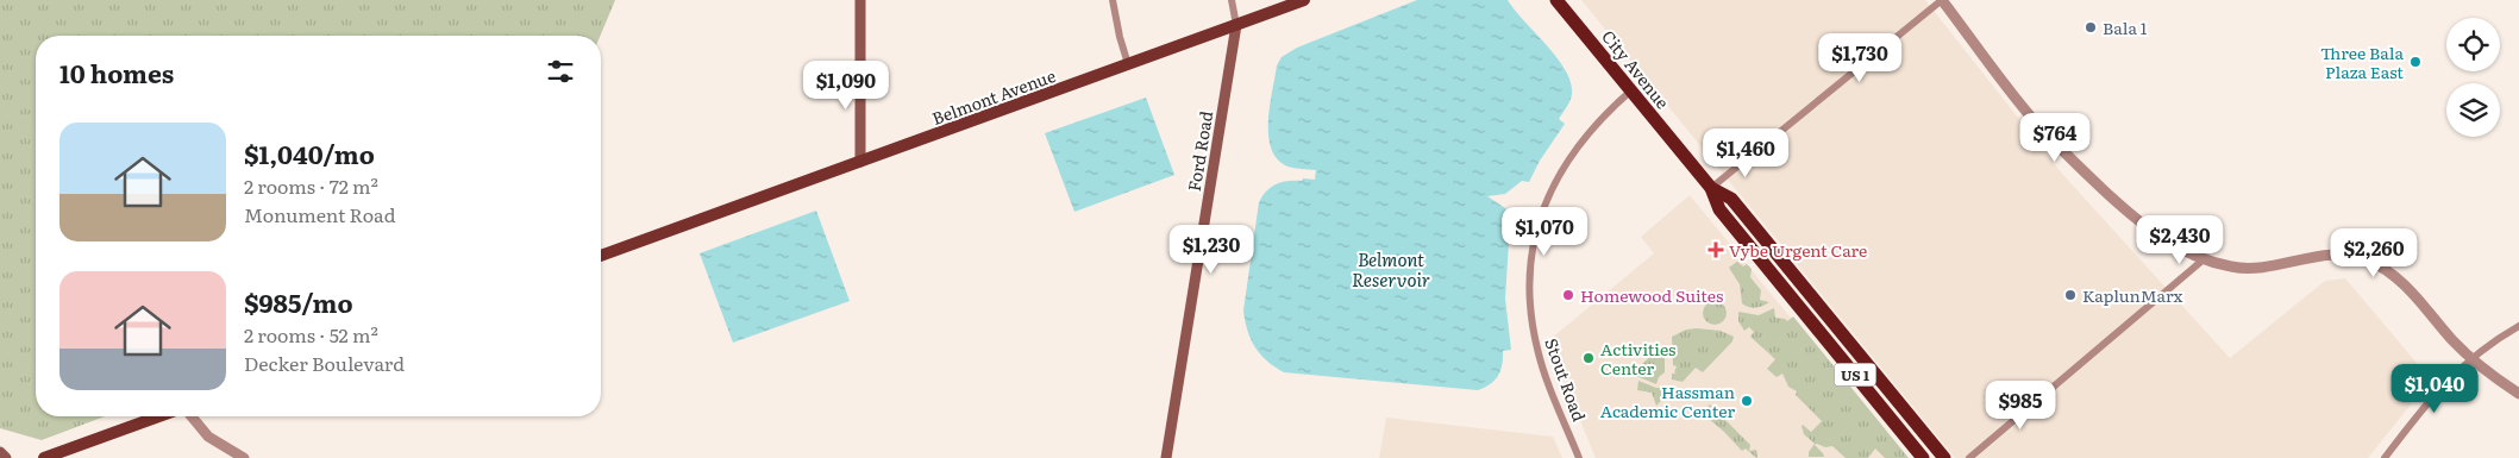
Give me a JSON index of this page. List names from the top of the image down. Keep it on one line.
{"streets":{"highway":["City Avenue","US 1"],"main road":["Belmont Avenue","Ford Road"],"street":["Stout Road"]},"crossings":[["City Avenue","Stout Road"],["Belmont Avenue","Ford Road"]],"water":["Belmont Reservoir"],"places":{"other":["Bala 1","Three Bala Plaza East","Homewood Suites","KaplunMarx","Activities Center","Hassman Academic Center"],"health":["Vybe Urgent Care"]},"page":{"price":["$1,730","$1,090","$764","$1,460","$1,070","$2,430","$1,230","$2,260","$1,040","$985"],"heading":"10 homes","list":[{"name":"$1,040/mo","note":"2 rooms · 72 m² · Monument Road"},{"name":"$985/mo","note":"2 rooms · 52 m² · Decker Boulevard"}]}}
